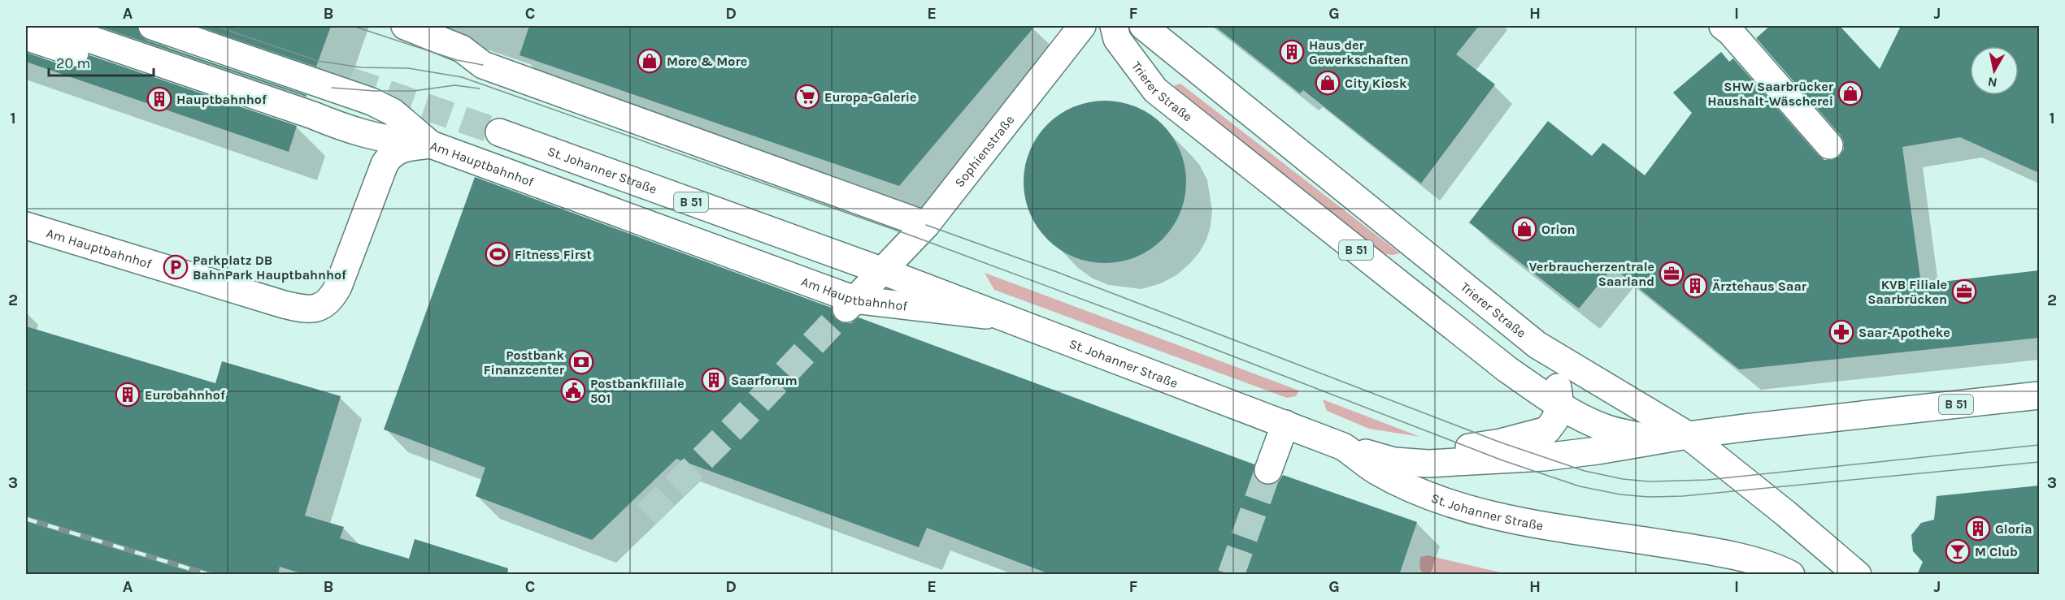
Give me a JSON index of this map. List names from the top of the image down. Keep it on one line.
{"streets":{"main road":["Trierer Straße","Sophienstraße","Am Hauptbahnhof","St. Johanner Straße","B 51"]},"crossings":[["Trierer Straße","B 51"],["Sophienstraße","Am Hauptbahnhof"],["Sophienstraße","St. Johanner Straße"],["Am Hauptbahnhof","St. Johanner Straße"],["St. Johanner Straße","B 51"]],"places":{"building":["Haus der Gewerkschaften","Hauptbahnhof","Ärztehaus Saar","Saarforum","Eurobahnhof","Gloria"],"shop":["More & More","City Kiosk","SHW Saarbrücker Haushalt-Wäscherei","Orion"],"supermarket":["Europa-Galerie"],"sports":["Fitness First"],"parking":["Parkplatz DB BahnPark Hauptbahnhof"],"office":["Verbraucherzentrale Saarland","KVB Filiale Saarbrücken"],"pharmacy":["Saar-Apotheke"],"bank":["Postbank Finanzcenter"],"public building":["Postbankfiliale 501"],"bar":["M Club"]},"scale_bar":"20 m","north":"bottom","grid":{"columns":["A","B","C","D","E","F","G","H","I","J"],"rows":["1","2","3"]}}
